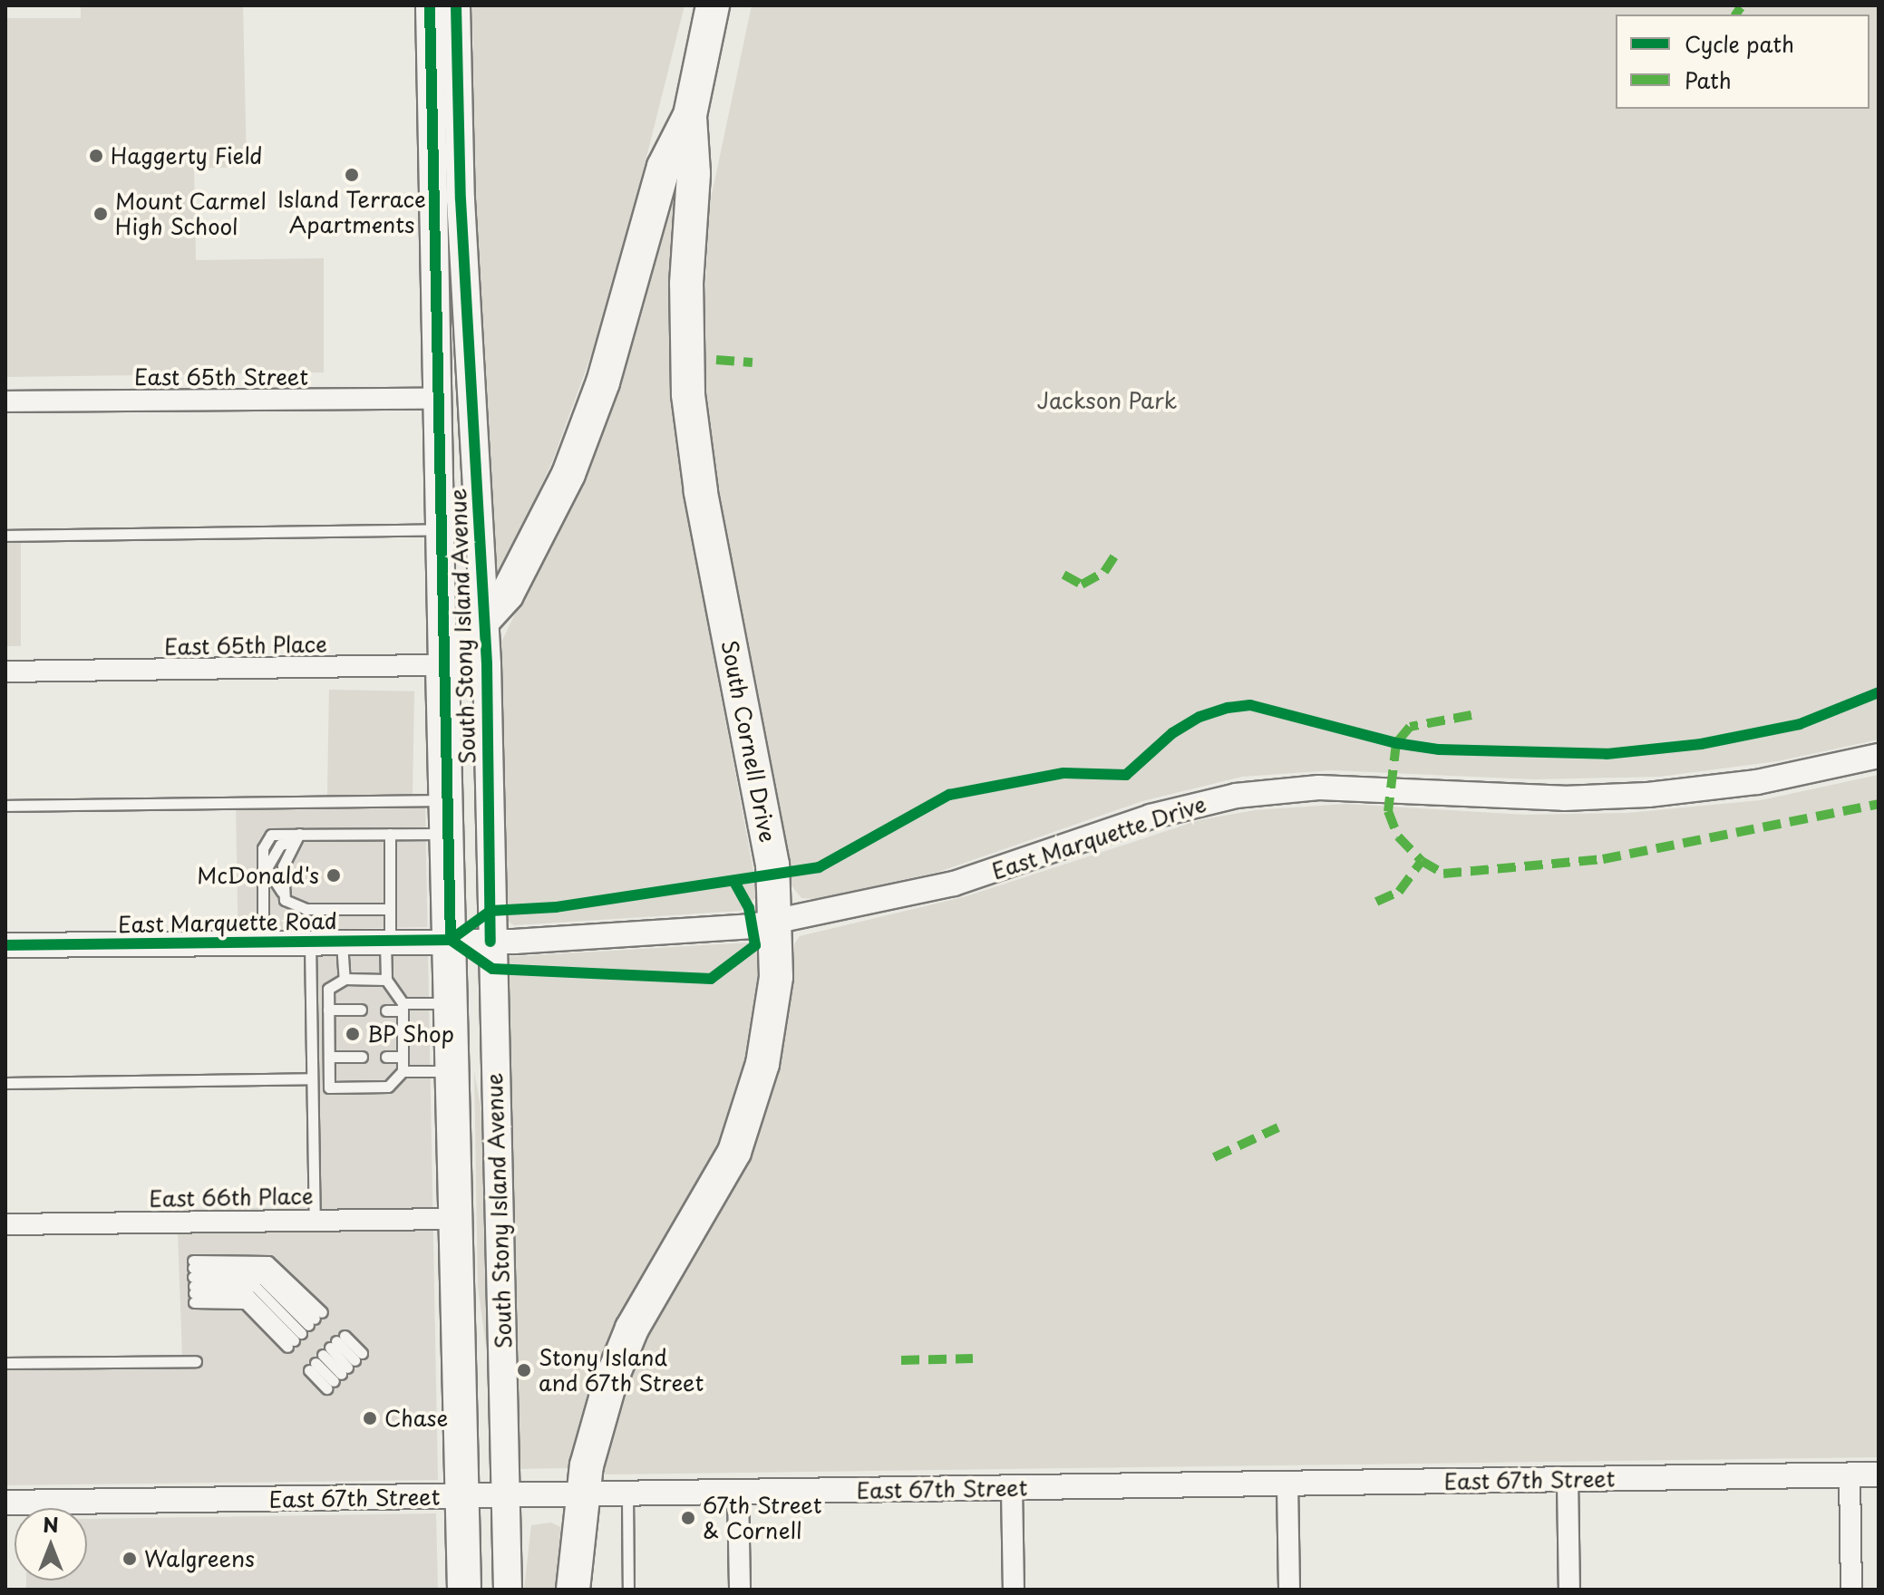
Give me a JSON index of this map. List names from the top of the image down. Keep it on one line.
{"streets":{"highway":["South Stony Island Avenue","South Cornell Drive"],"street":["East 65th Street","East 65th Place","East Marquette Drive","East Marquette Road","East 66th Place","East 67th Street"]},"crossings":[["East 65th Street","South Stony Island Avenue"],["South Stony Island Avenue","East 65th Place"],["South Stony Island Avenue","South Cornell Drive"],["South Stony Island Avenue","East Marquette Drive"],["South Stony Island Avenue","East Marquette Road"],["South Stony Island Avenue","East 66th Place"],["South Stony Island Avenue","East 67th Street"],["East 65th Place","South Cornell Drive"],["South Cornell Drive","East Marquette Drive"],["South Cornell Drive","East 67th Street"],["East Marquette Drive","East Marquette Road"]],"parks":["Jackson Park"],"places":["Haggerty Field","Island Terrace Apartments","Mount Carmel High School","McDonald's","BP Shop","Stony Island and 67th Street","Chase","67th Street & Cornell","Walgreens"],"legend":["Cycle path","Path"],"north":"top"}
